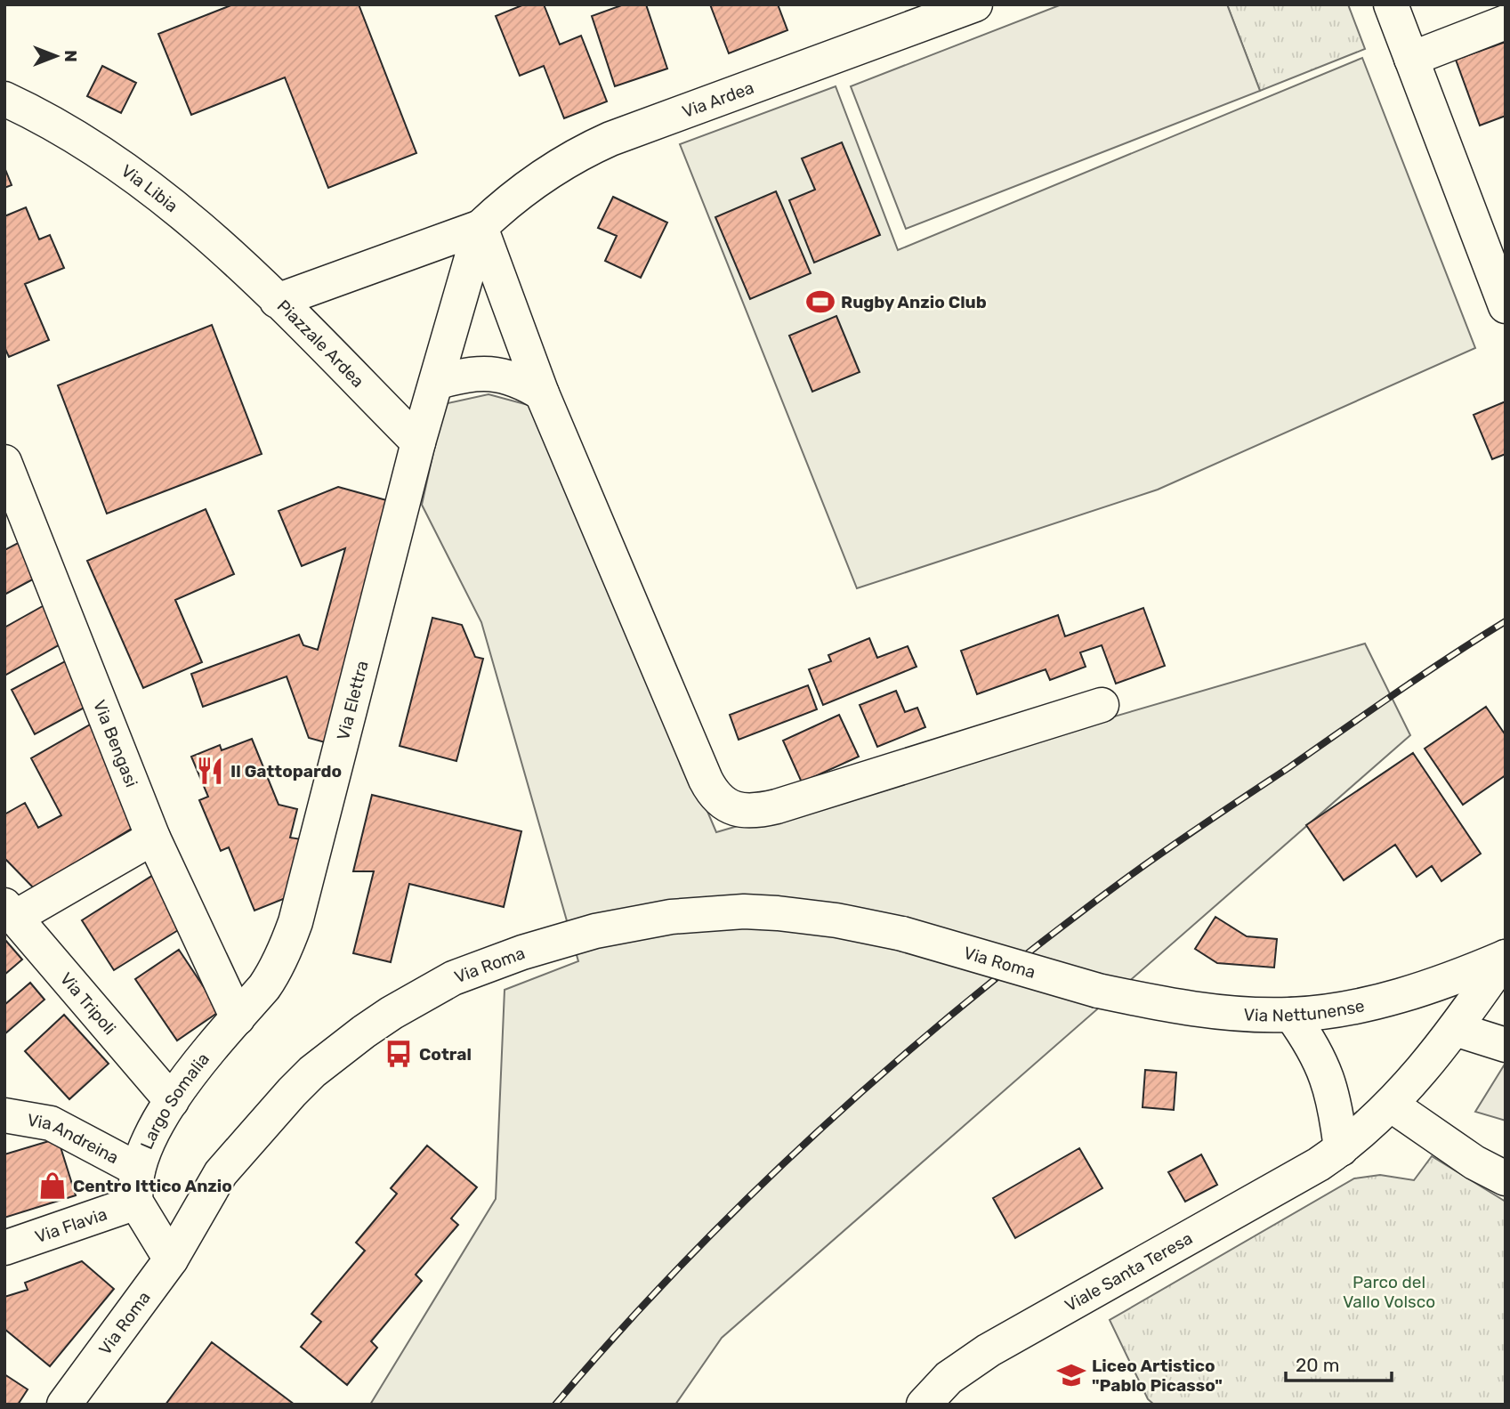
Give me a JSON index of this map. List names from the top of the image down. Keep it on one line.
{"streets":{"street":["Via Ardea","Via Libia","Piazzale Ardea","Via Elettra","Via Bengasi","Via Roma","Via Tripoli","Via Nettunense","Largo Somalia","Via Andreina","Via Flavia","Viale Santa Teresa"]},"crossings":[["Via Ardea","Piazzale Ardea"],["Via Libia","Piazzale Ardea"],["Piazzale Ardea","Via Elettra"],["Via Elettra","Largo Somalia"],["Via Bengasi","Largo Somalia"],["Via Roma","Via Nettunense"],["Via Tripoli","Largo Somalia"],["Via Nettunense","Viale Santa Teresa"],["Largo Somalia","Via Andreina"],["Largo Somalia","Via Flavia"],["Via Andreina","Via Flavia"]],"parks":["Parco del Vallo Volsco"],"places":{"sports":["Rugby Anzio Club"],"restaurant":["Il Gattopardo"],"bus stop":["Cotral"],"shop":["Centro Ittico Anzio"],"school or university":["Liceo Artistico \"Pablo Picasso\""]},"scale_bar":"20 m","north":"right"}
